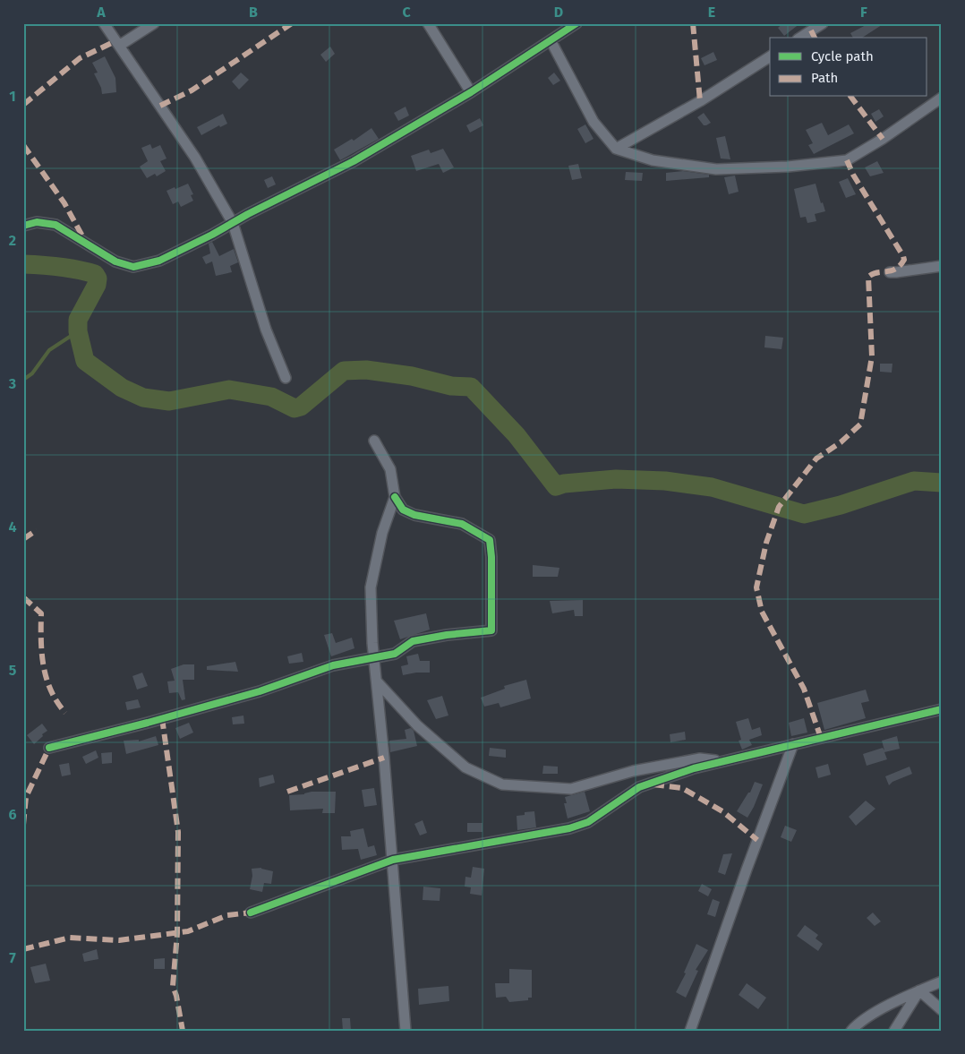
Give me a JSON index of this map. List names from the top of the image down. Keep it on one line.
{"legend":["Cycle path","Path"],"grid":{"columns":["A","B","C","D","E","F"],"rows":["1","2","3","4","5","6","7"]}}
